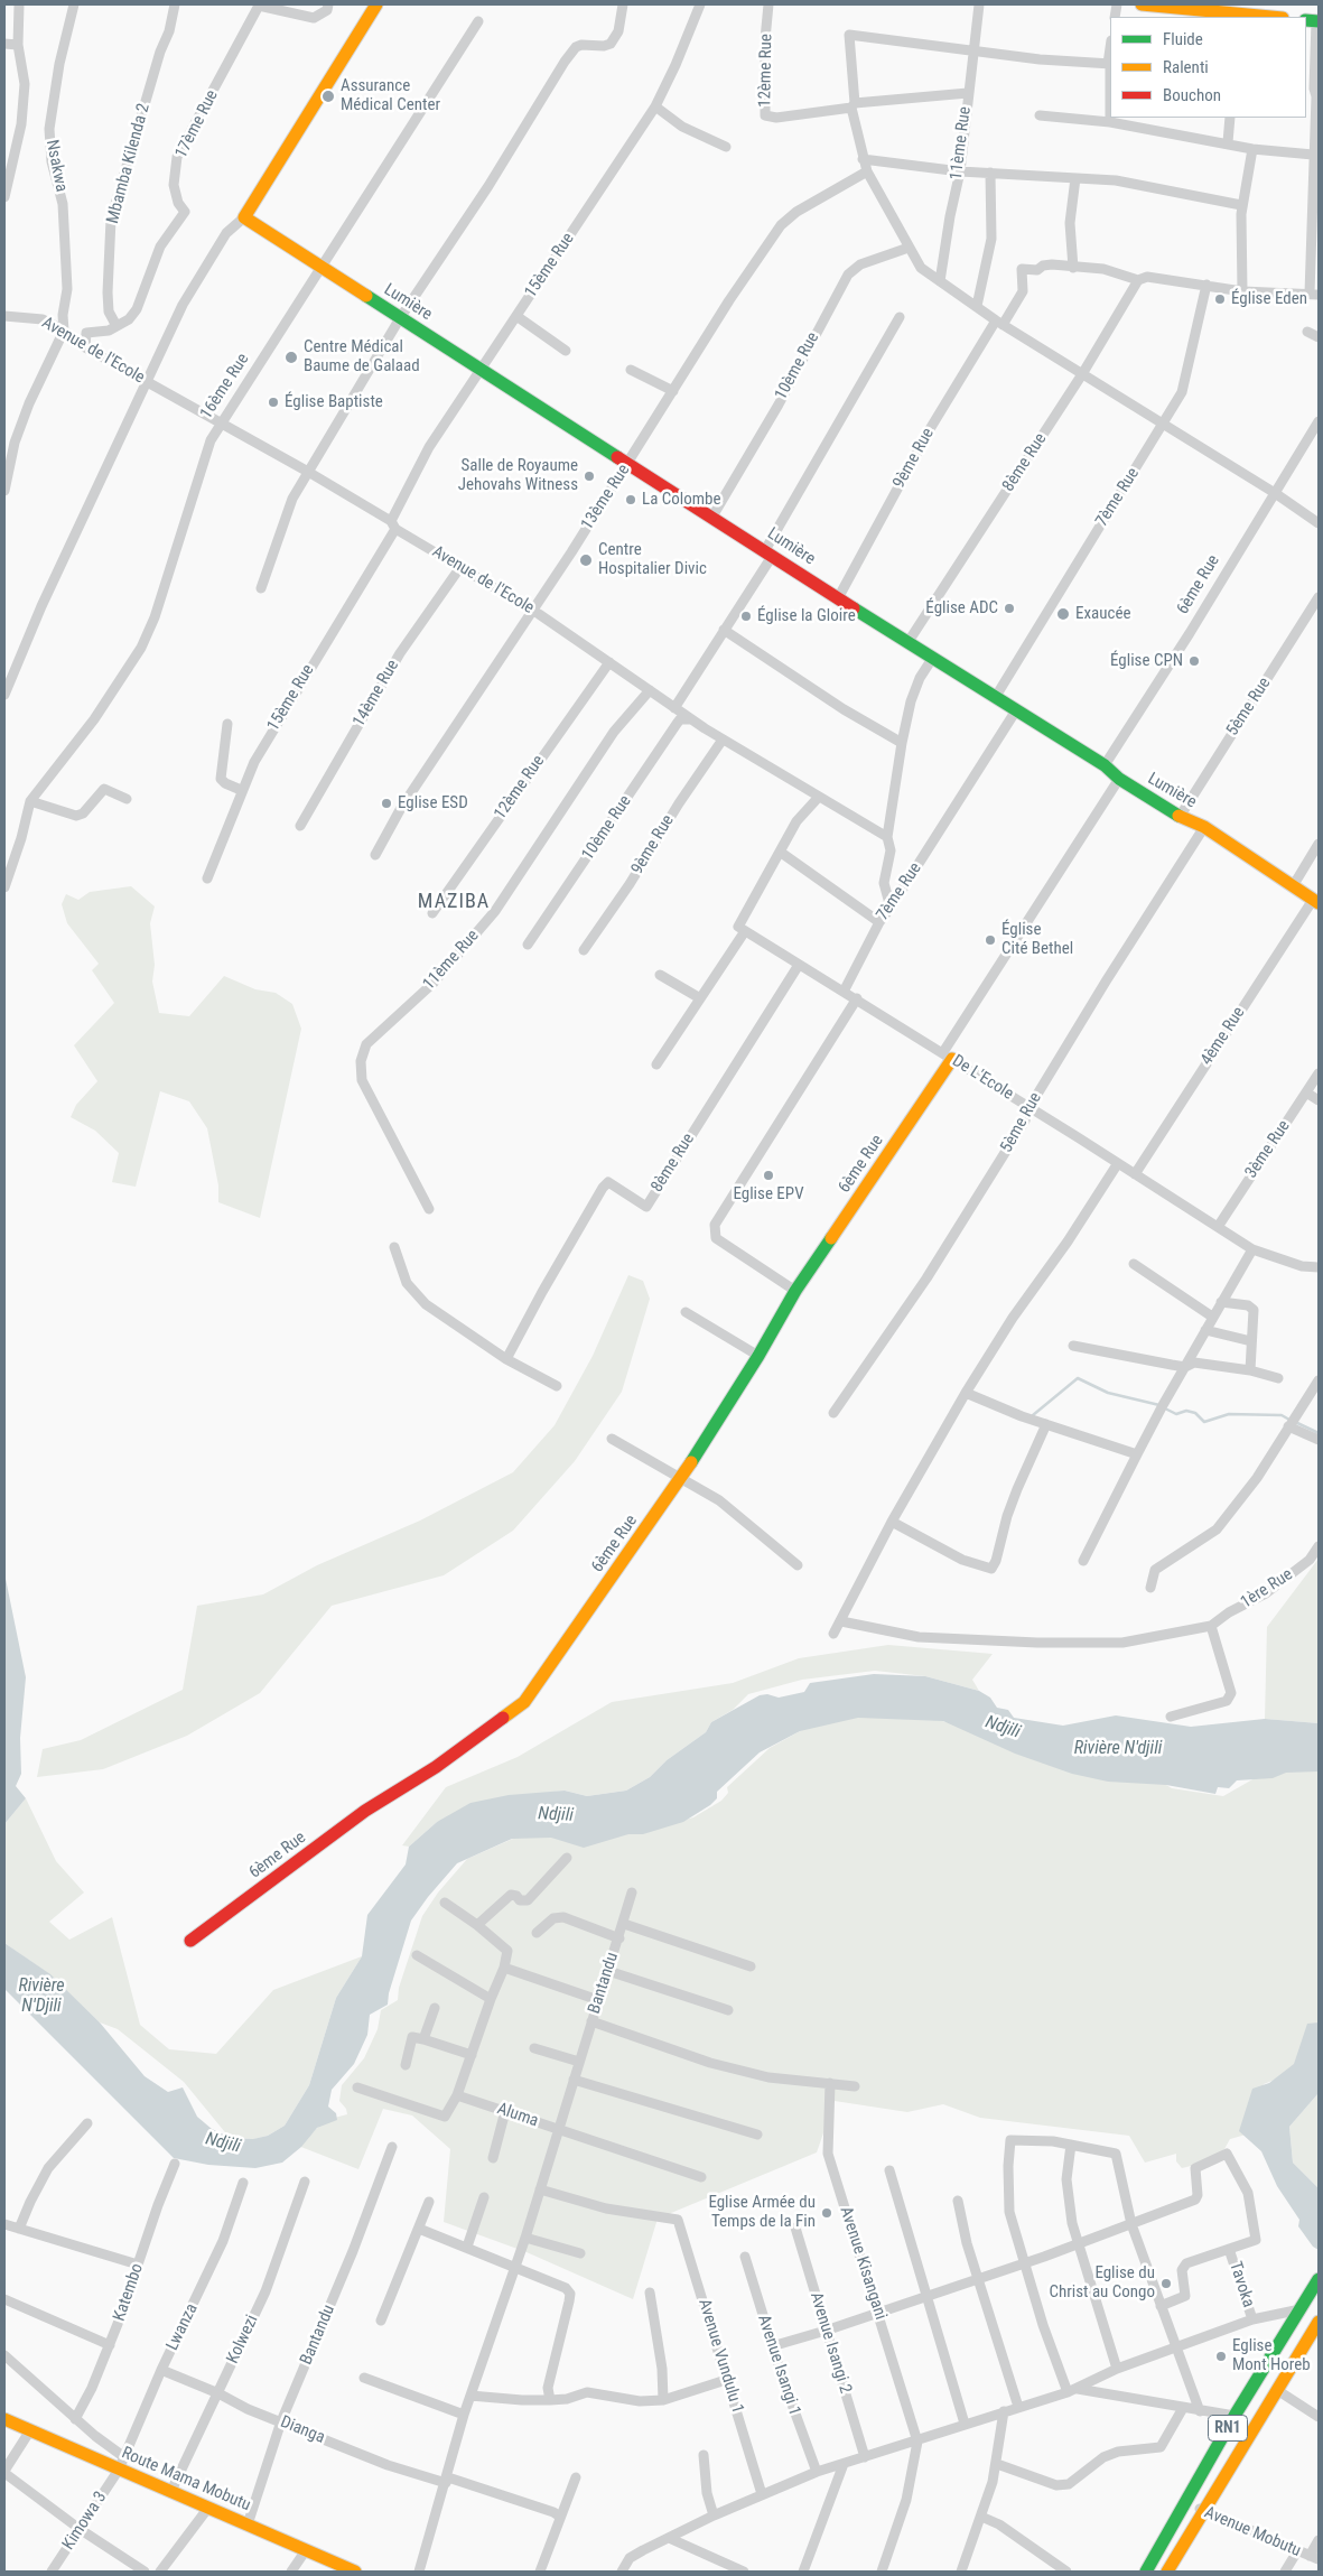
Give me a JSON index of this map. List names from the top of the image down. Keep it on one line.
{"streets":{"main road":["Lumière","6ème Rue","RN1","Route Mama Mobutu"],"street":["12ème Rue","17ème Rue","11ème Rue","Mbamba Kilenda 2","Nsakwa","15ème Rue","Avenue de l'Ecole","10ème Rue","16ème Rue","9ème Rue","8ème Rue","13ème Rue","7ème Rue","14ème Rue","5ème Rue","4ème Rue","De L'Ecole","3ème Rue","1ère Rue","Bantandu","Aluma","Avenue Kisangani","Tavoka","Katembo","Lwanza","Kolwezi","Avenue Isangi 2","Avenue Vundulu 1","Avenue Isangi 1","Dianga","Kimowa 3","Avenue Mobutu"]},"crossings":[["12ème Rue","Avenue de l'Ecole"],["17ème Rue","Mbamba Kilenda 2"],["17ème Rue","Avenue de l'Ecole"],["11ème Rue","Avenue de l'Ecole"],["Nsakwa","Avenue de l'Ecole"],["15ème Rue","Lumière"],["15ème Rue","Avenue de l'Ecole"],["Lumière","10ème Rue"],["Lumière","16ème Rue"],["Lumière","9ème Rue"],["Lumière","8ème Rue"],["Lumière","13ème Rue"],["Lumière","7ème Rue"],["Lumière","6ème Rue"],["Lumière","5ème Rue"],["Lumière","4ème Rue"],["Avenue de l'Ecole","10ème Rue"],["Avenue de l'Ecole","16ème Rue"],["Avenue de l'Ecole","9ème Rue"],["Avenue de l'Ecole","13ème Rue"],["Avenue de l'Ecole","14ème Rue"],["8ème Rue","De L'Ecole"],["7ème Rue","De L'Ecole"],["6ème Rue","De L'Ecole"],["5ème Rue","De L'Ecole"],["4ème Rue","De L'Ecole"],["De L'Ecole","3ème Rue"],["Bantandu","Aluma"],["Bantandu","Avenue Vundulu 1"],["Bantandu","Dianga"],["Bantandu","Route Mama Mobutu"],["Lwanza","Dianga"],["Lwanza","Route Mama Mobutu"],["Lwanza","Kimowa 3"],["Kolwezi","Dianga"],["Kolwezi","Route Mama Mobutu"],["RN1","Avenue Mobutu"],["Route Mama Mobutu","Kimowa 3"]],"districts":["MAZIBA"],"water":["Ndjili","Rivière N'djili","Rivière N'Djili"],"places":["Assurance Médical Center","Église Eden","Centre Médical Baume de Galaad","Église Baptiste","Salle de Royaume Jehovahs Witness","La Colombe","Centre Hospitalier Divic","Église ADC","Exaucée","Église la Gloire","Église CPN","Eglise ESD","Église Cité Bethel","Eglise EPV","Eglise Armée du Temps de la Fin","Eglise du Christ au Congo","Eglise Mont Horeb"],"legend":["Fluide","Ralenti","Bouchon"]}
